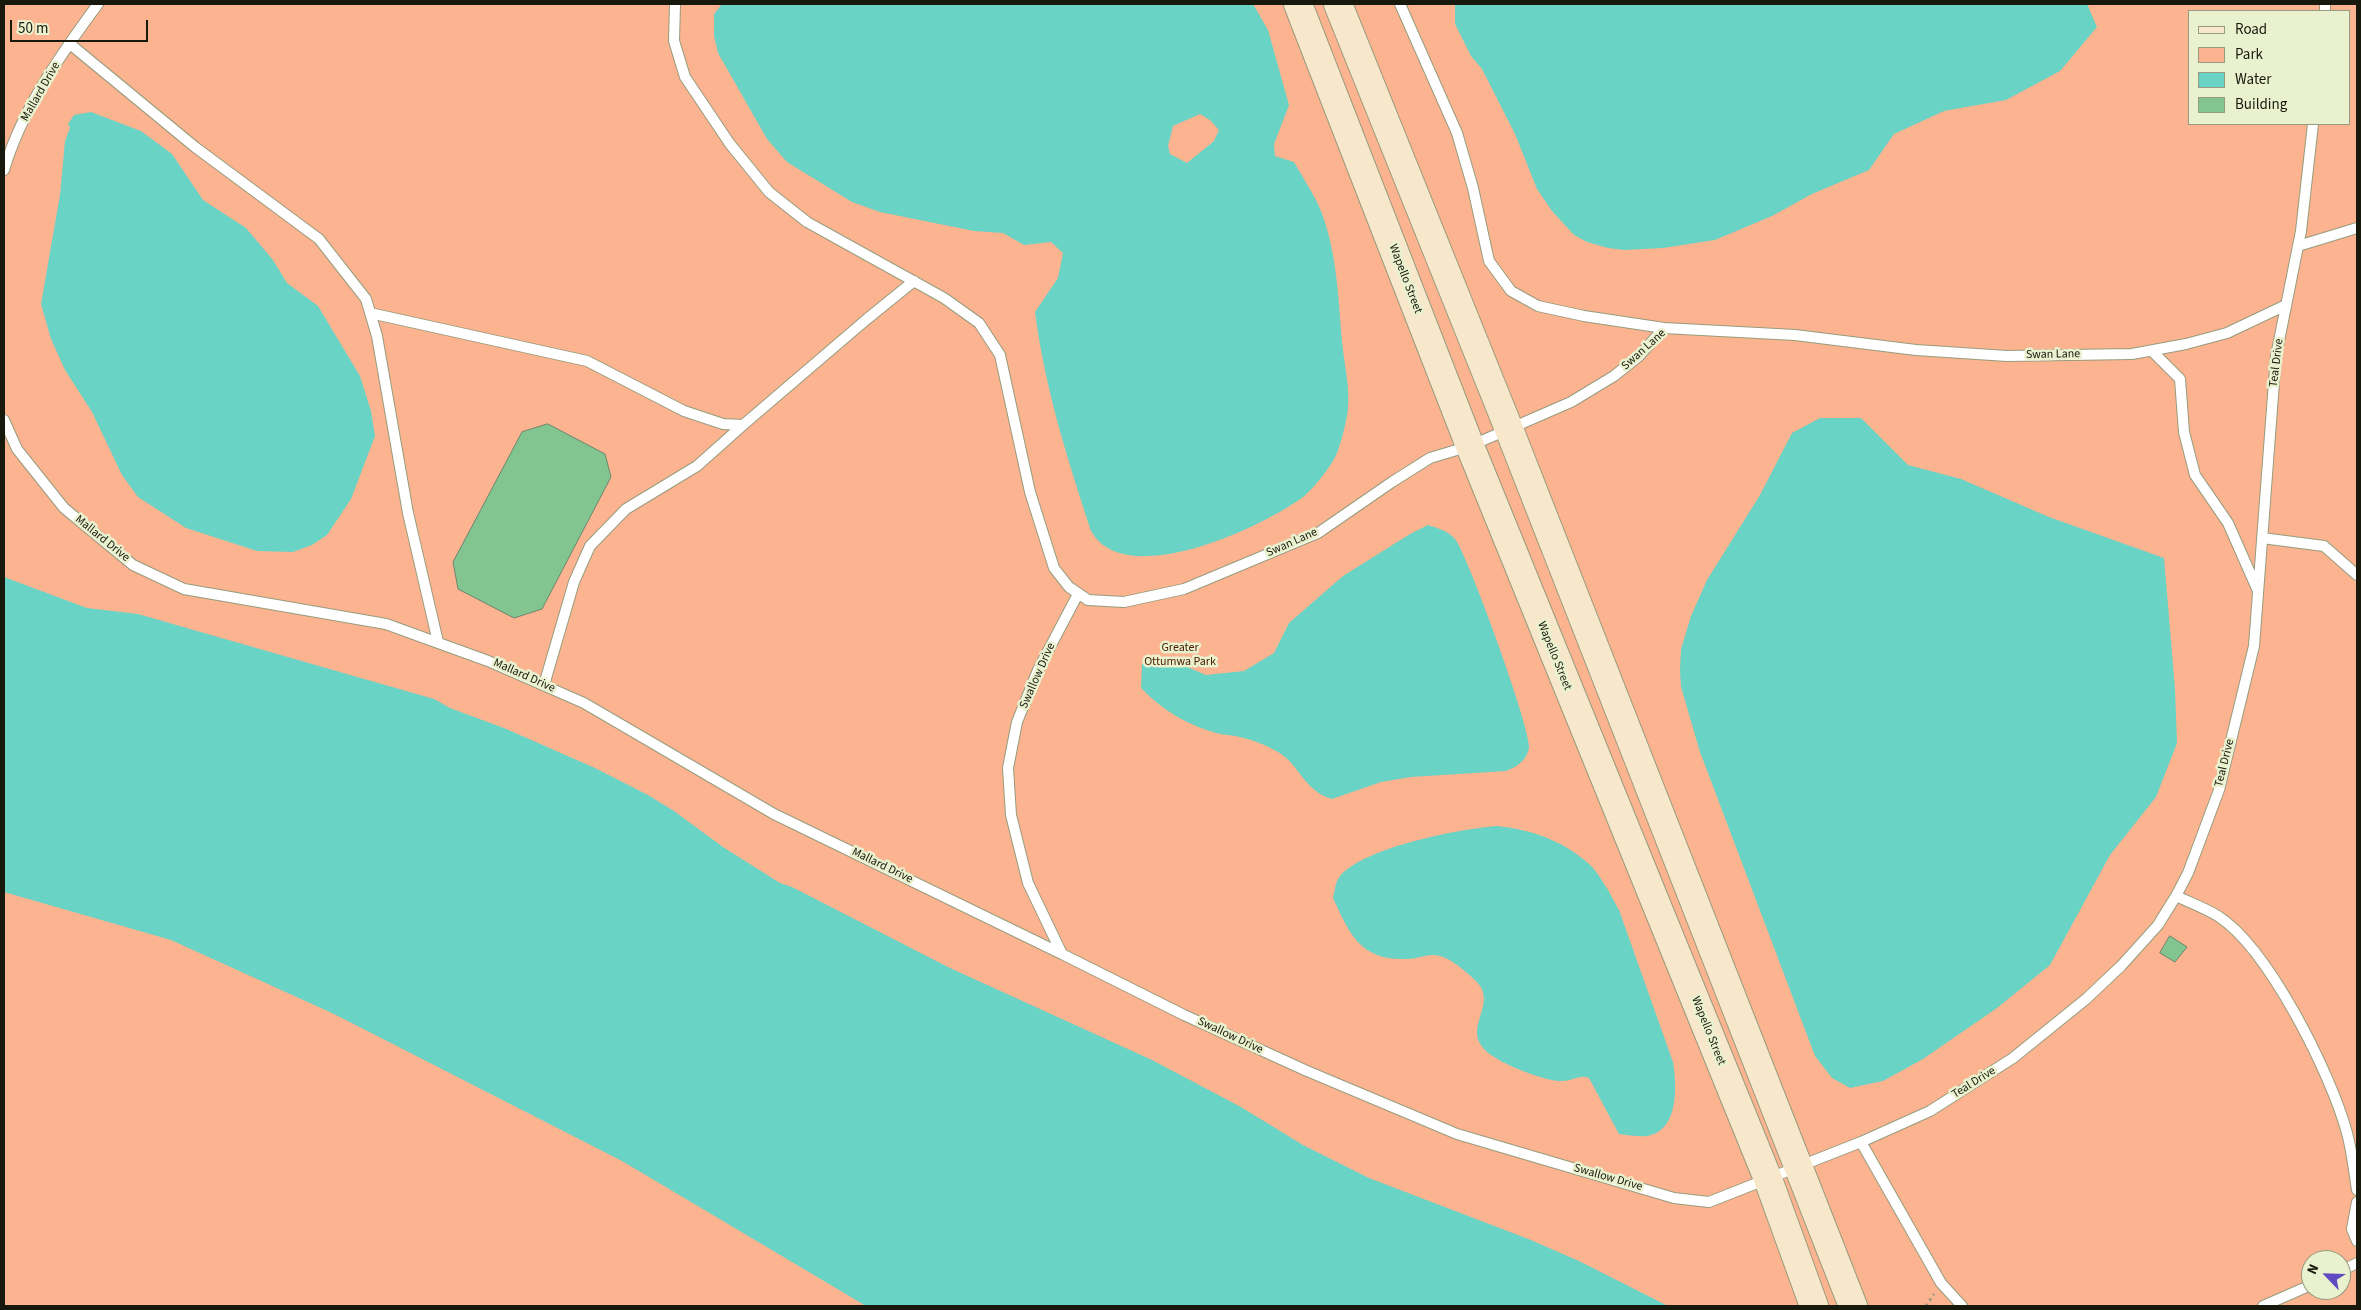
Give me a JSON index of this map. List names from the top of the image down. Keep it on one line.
{"streets":{"main road":["Wapello Street"],"lane":["Mallard Drive","Swan Lane","Teal Drive","Swallow Drive"]},"crossings":[["Mallard Drive","Swallow Drive"],["Wapello Street","Swan Lane"],["Wapello Street","Teal Drive"],["Wapello Street","Swallow Drive"],["Swan Lane","Teal Drive"],["Swan Lane","Swallow Drive"],["Teal Drive","Swallow Drive"]],"parks":["Greater Ottumwa Park"],"legend":["Road","Park","Water","Building"],"scale_bar":"50 m","north":"top left"}
